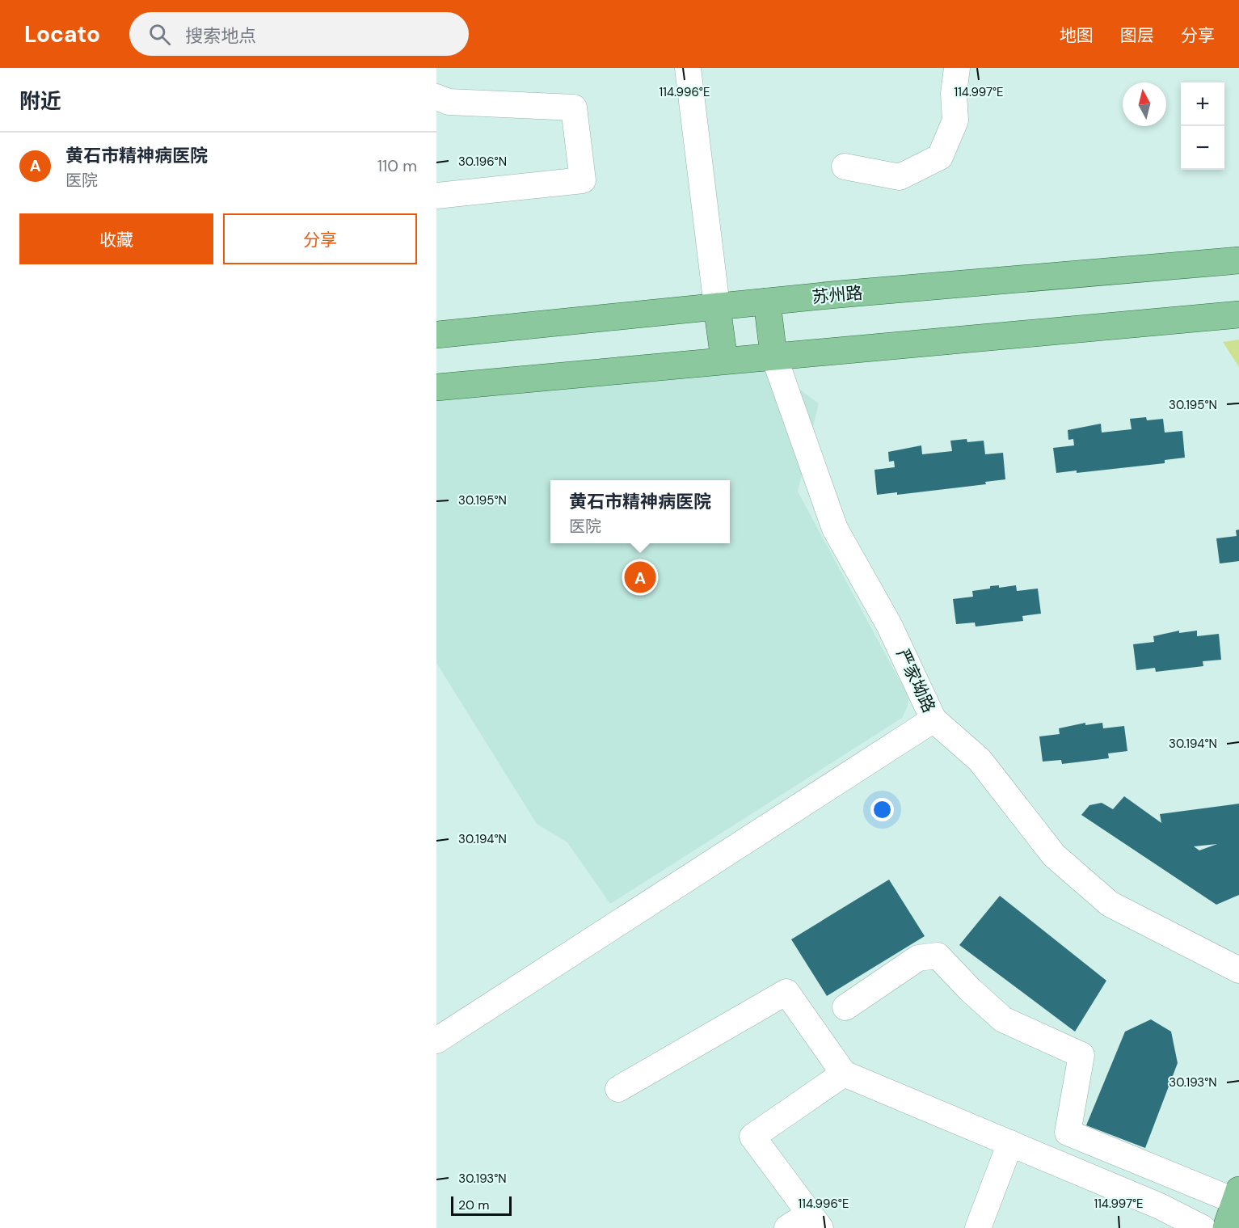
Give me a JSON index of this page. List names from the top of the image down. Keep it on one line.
{"streets":{"main road":["苏州路"],"street":["严家坳路"]},"scale_bar":"20 m","north":"top","page":{"header":"Locato","search":"搜索地点","nav":["地图","图层","分享"],"heading":"附近","map_buttons":["+","−"],"list":[{"mark":"A","name":"黄石市精神病医院","note":"医院","value":"110 m"}],"buttons":["收藏","分享"],"popup":["黄石市精神病医院","医院"],"pins":"A","scale":"20 m"},"coordinates":["114.996°E","114.997°E","30.196°N","30.195°N","30.194°N","30.193°N"]}
